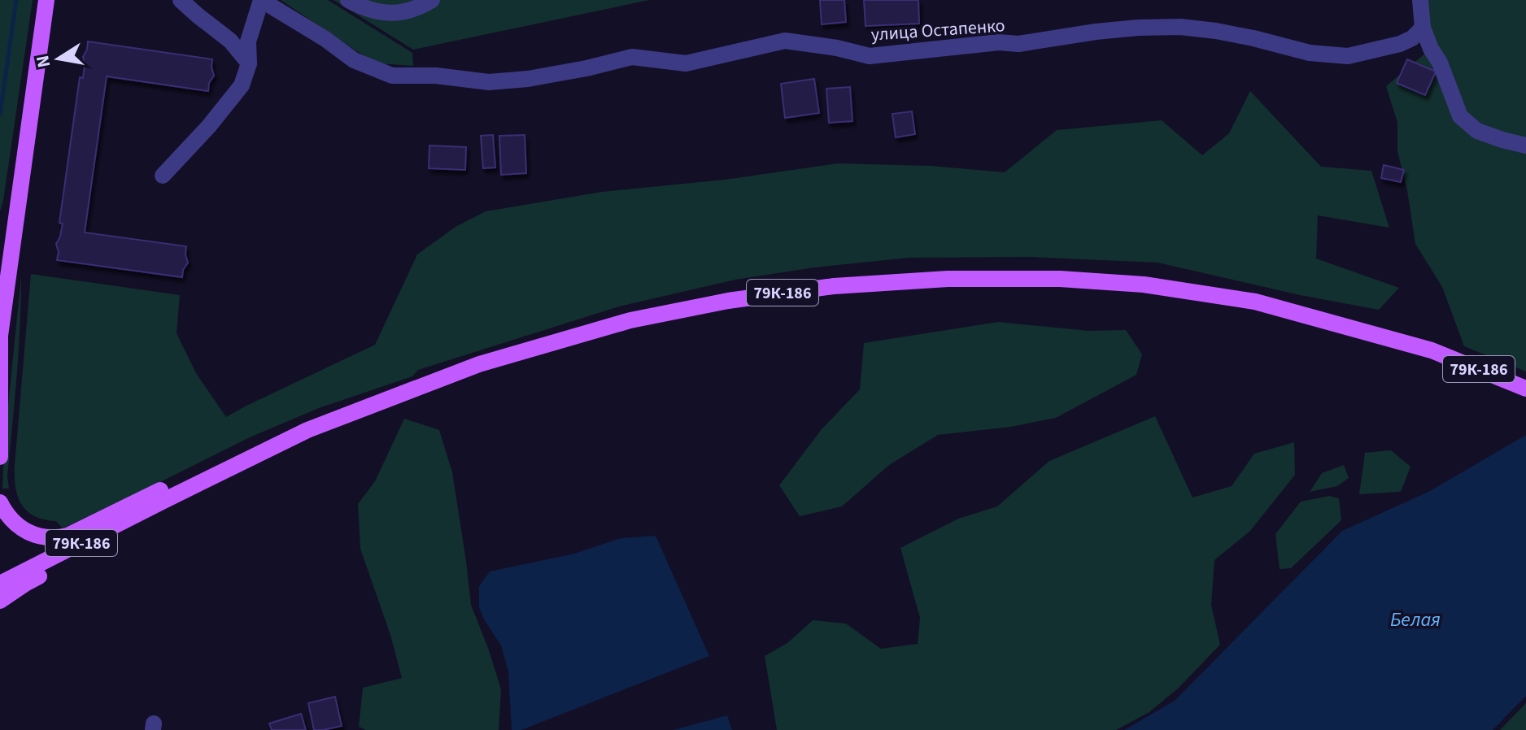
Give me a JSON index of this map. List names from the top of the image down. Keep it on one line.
{"streets":{"main road":["79К-186"],"street":["улица Остапенко"]},"water":["Белая"],"north":"left"}
